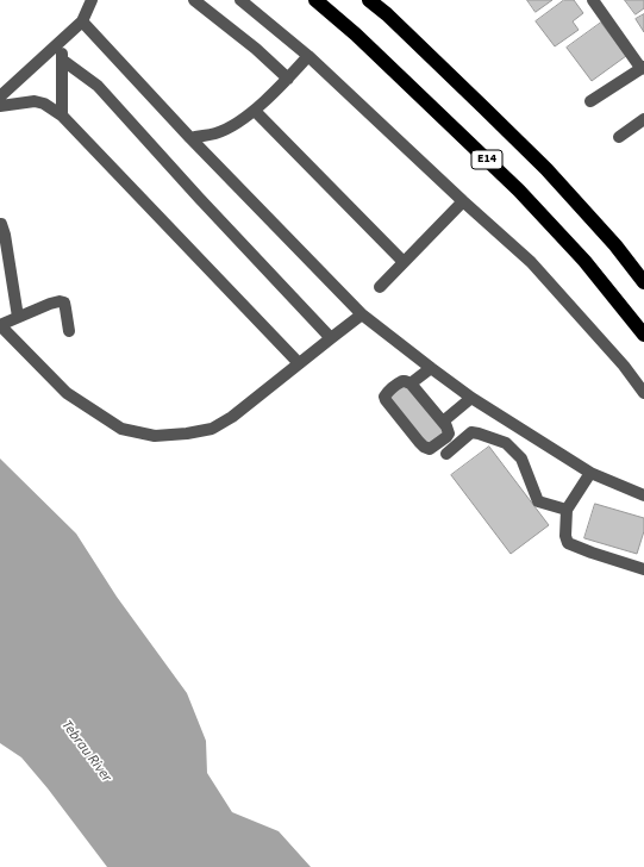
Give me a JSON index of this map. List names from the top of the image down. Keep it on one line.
{"streets":{"highway":["E14"]},"water":["Tebrau River"]}
